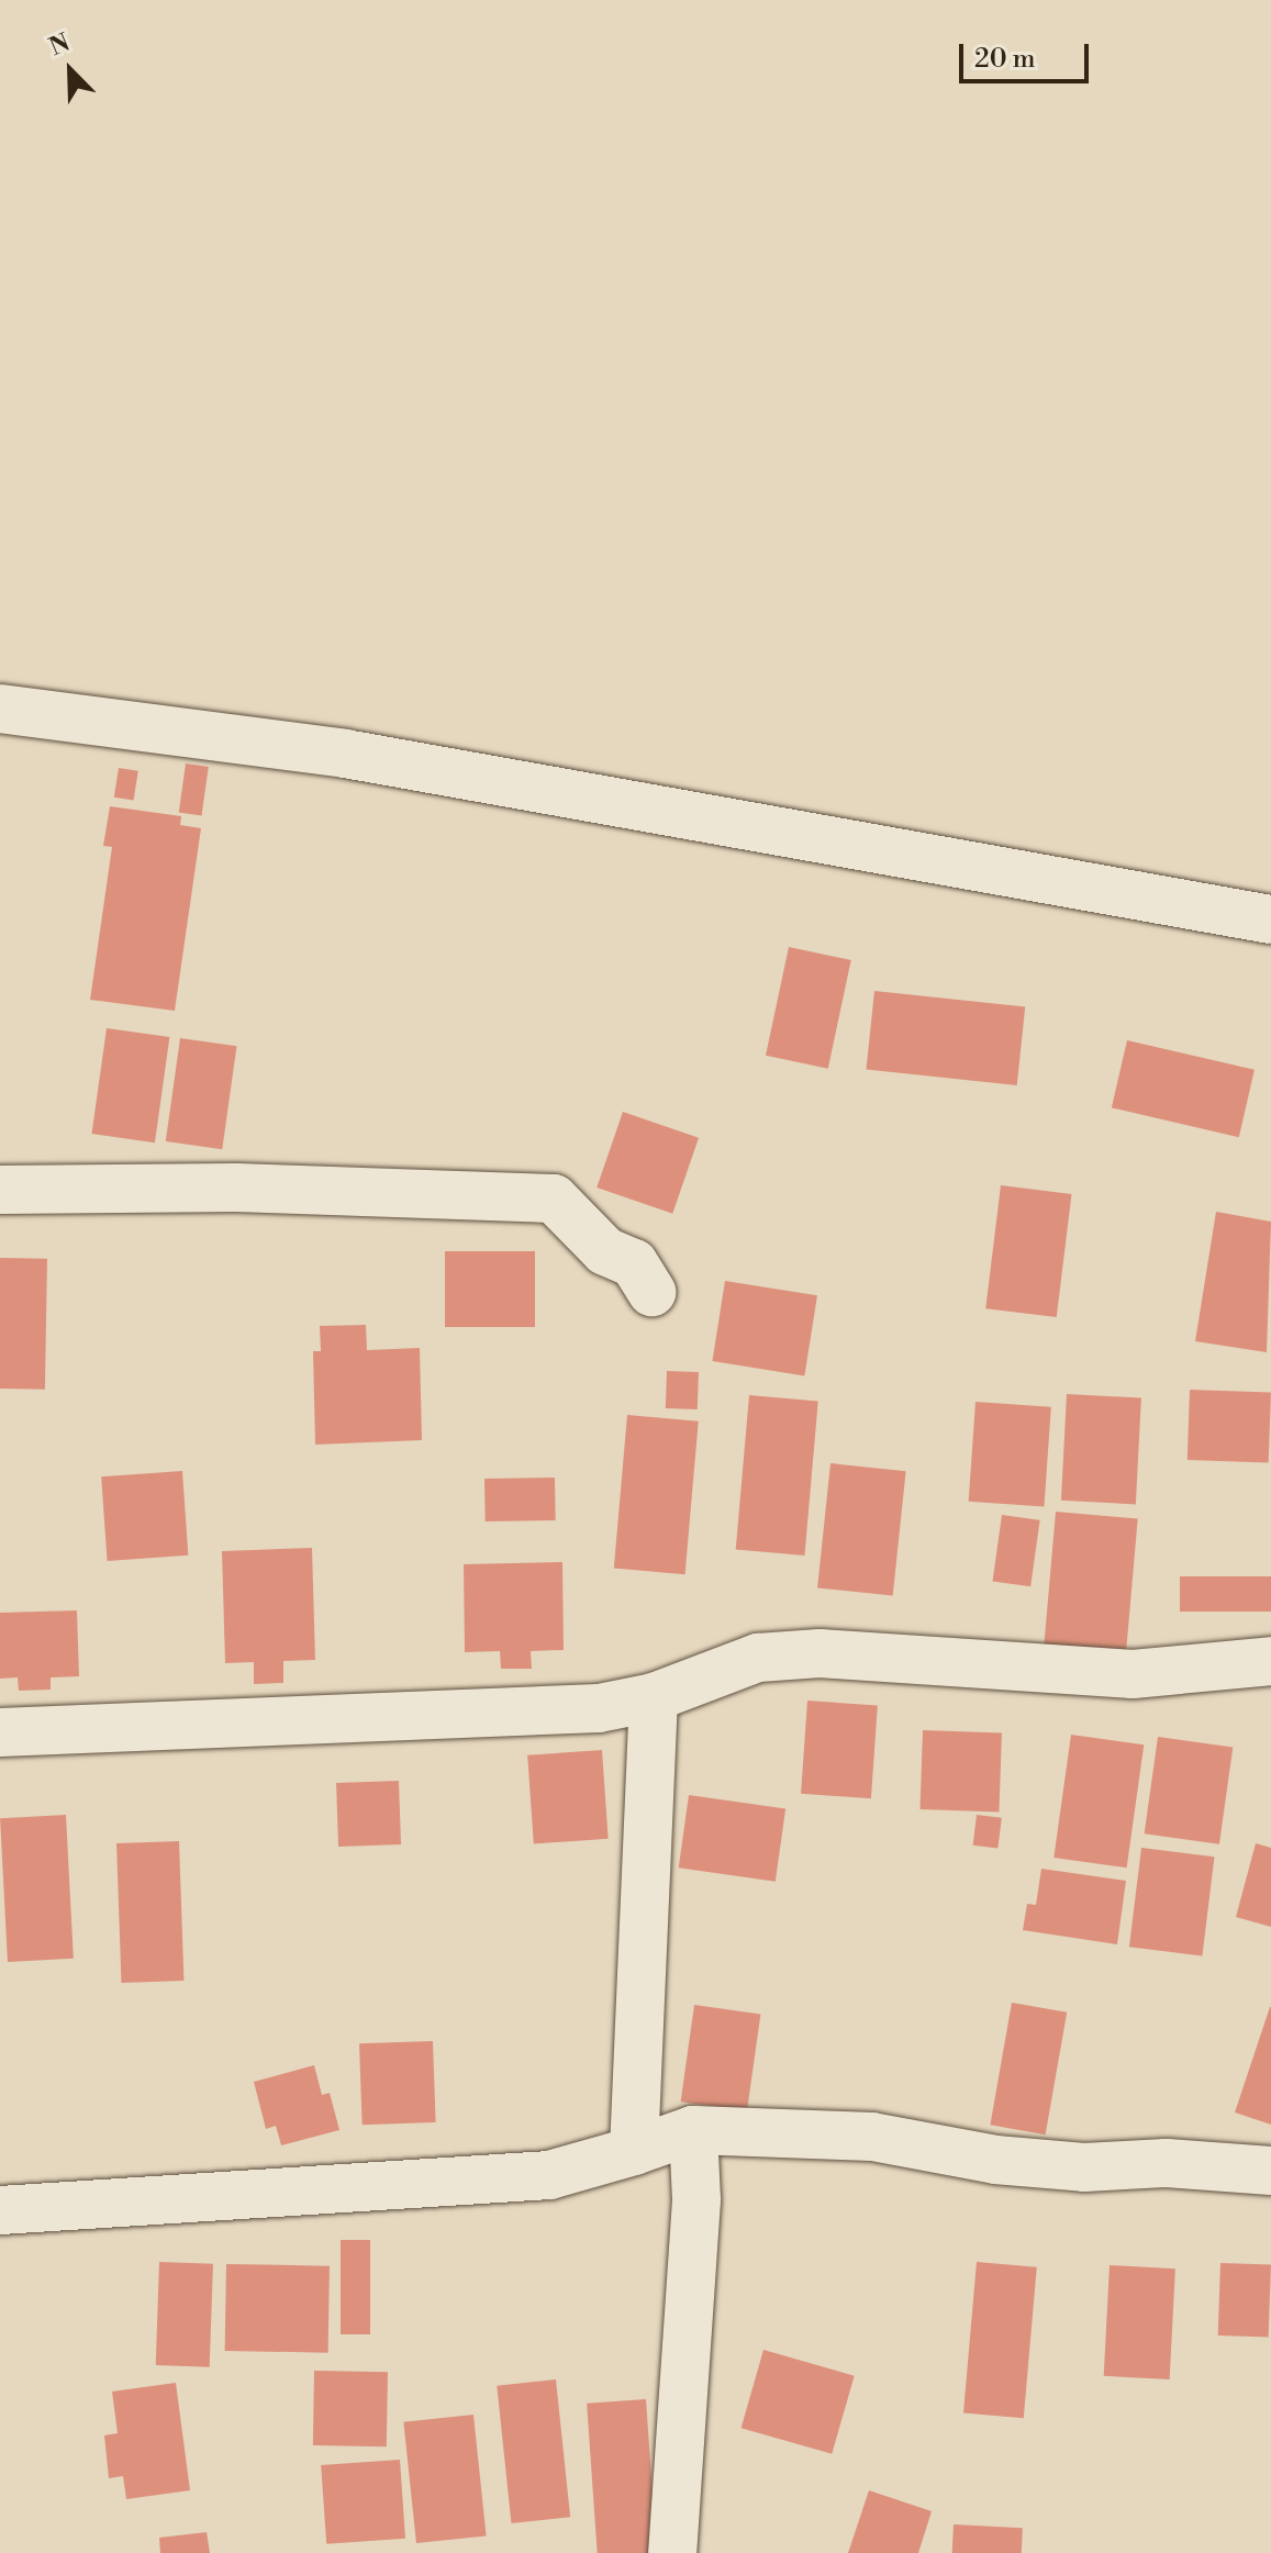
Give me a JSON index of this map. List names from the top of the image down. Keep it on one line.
{"scale_bar":"20 m","north":"top left"}
